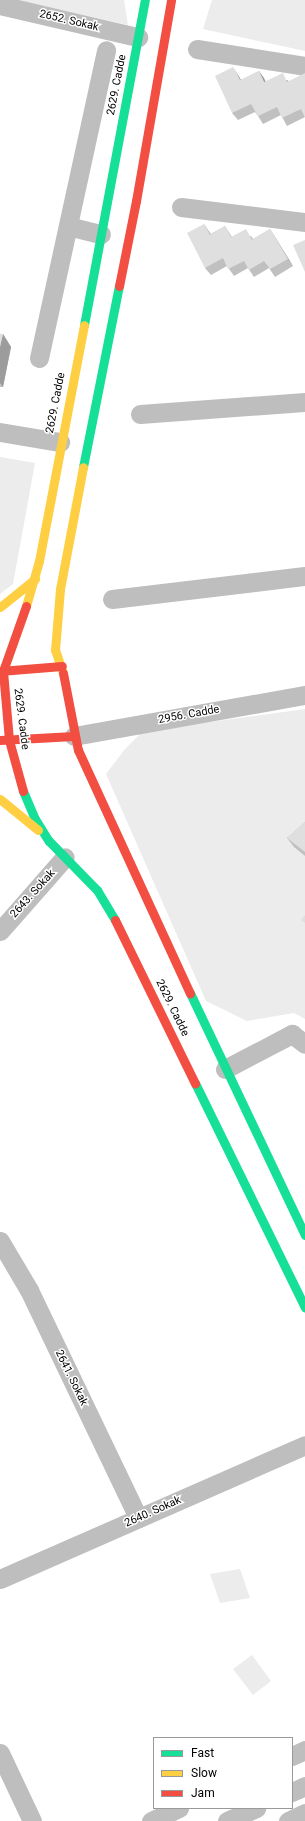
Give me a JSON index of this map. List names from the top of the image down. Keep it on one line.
{"streets":{"main road":["2629. Cadde"],"street":["2652. Sokak","2956. Cadde","2643. Sokak","2641. Sokak","2640. Sokak"]},"crossings":[["2652. Sokak","2629. Cadde"],["2629. Cadde","2956. Cadde"],["2629. Cadde","2643. Sokak"],["2641. Sokak","2640. Sokak"]],"legend":["Fast","Slow","Jam"]}
